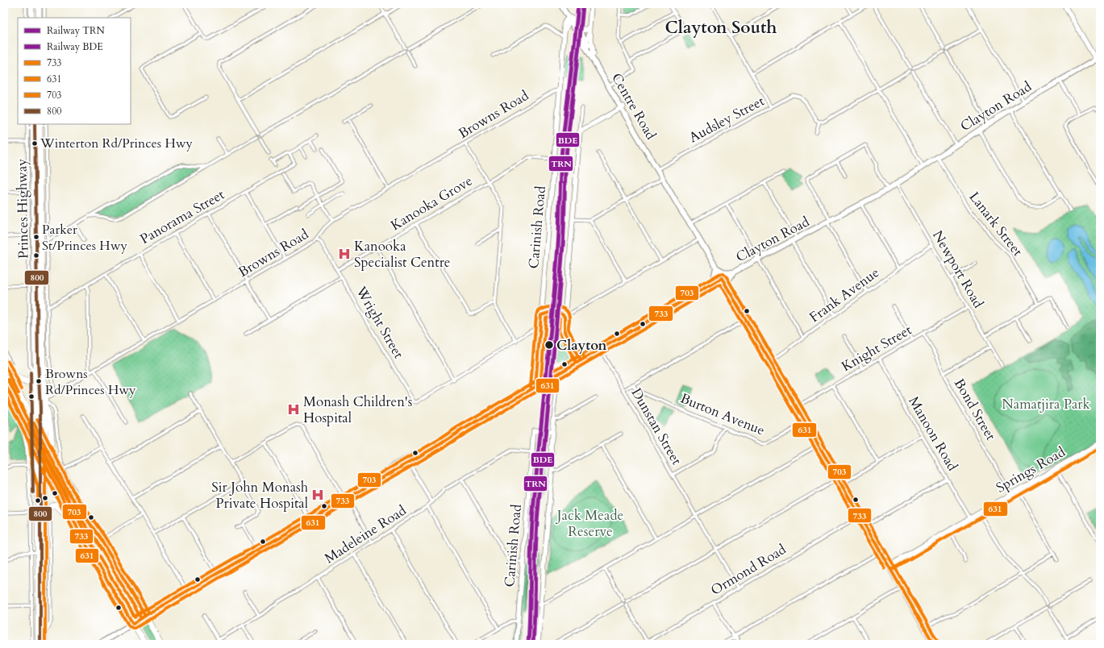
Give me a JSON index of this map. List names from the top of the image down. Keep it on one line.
{"streets":{"highway":["Princes Highway"],"main road":["Centre Road","Clayton Road"],"street":["Browns Road","Audsley Street","Kanooka Grove","Panorama Street","Lanark Street","Carinish Road","Newport Road","Frank Avenue","Wright Street","Knight Street","Bond Street","Burton Avenue","Dunstan Street","Manoon Road","Springs Road","Madeleine Road","Ormond Road"]},"crossings":[["Centre Road","Clayton Road"],["Centre Road","Audsley Street"],["Centre Road","Carinish Road"],["Centre Road","Frank Avenue"],["Centre Road","Knight Street"],["Centre Road","Burton Avenue"],["Centre Road","Springs Road"],["Centre Road","Ormond Road"],["Clayton Road","Lanark Street"],["Clayton Road","Carinish Road"],["Clayton Road","Newport Road"],["Clayton Road","Dunstan Street"],["Browns Road","Princes Highway"],["Browns Road","Carinish Road"],["Browns Road","Wright Street"],["Kanooka Grove","Carinish Road"],["Kanooka Grove","Wright Street"],["Carinish Road","Madeleine Road"],["Newport Road","Frank Avenue"],["Newport Road","Knight Street"],["Knight Street","Bond Street"],["Knight Street","Manoon Road"],["Bond Street","Springs Road"],["Dunstan Street","Ormond Road"],["Manoon Road","Springs Road"]],"districts":["Clayton South"],"parks":["Namatjira Park","Jack Meade Reserve"],"places":{"other":["Winterton Rd/Princes Hwy","Parker St/Princes Hwy","Clayton","Browns Rd/Princes Hwy"],"hospital":["Kanooka Specialist Centre","Monash Children's Hospital","Sir John Monash Private Hospital"]},"lines":["rail line TRN","rail line BDE","transit line 800","transit line 703","transit line 733","transit line 631"],"legend":["Railway TRN","Railway BDE","733","631","703","800"]}
